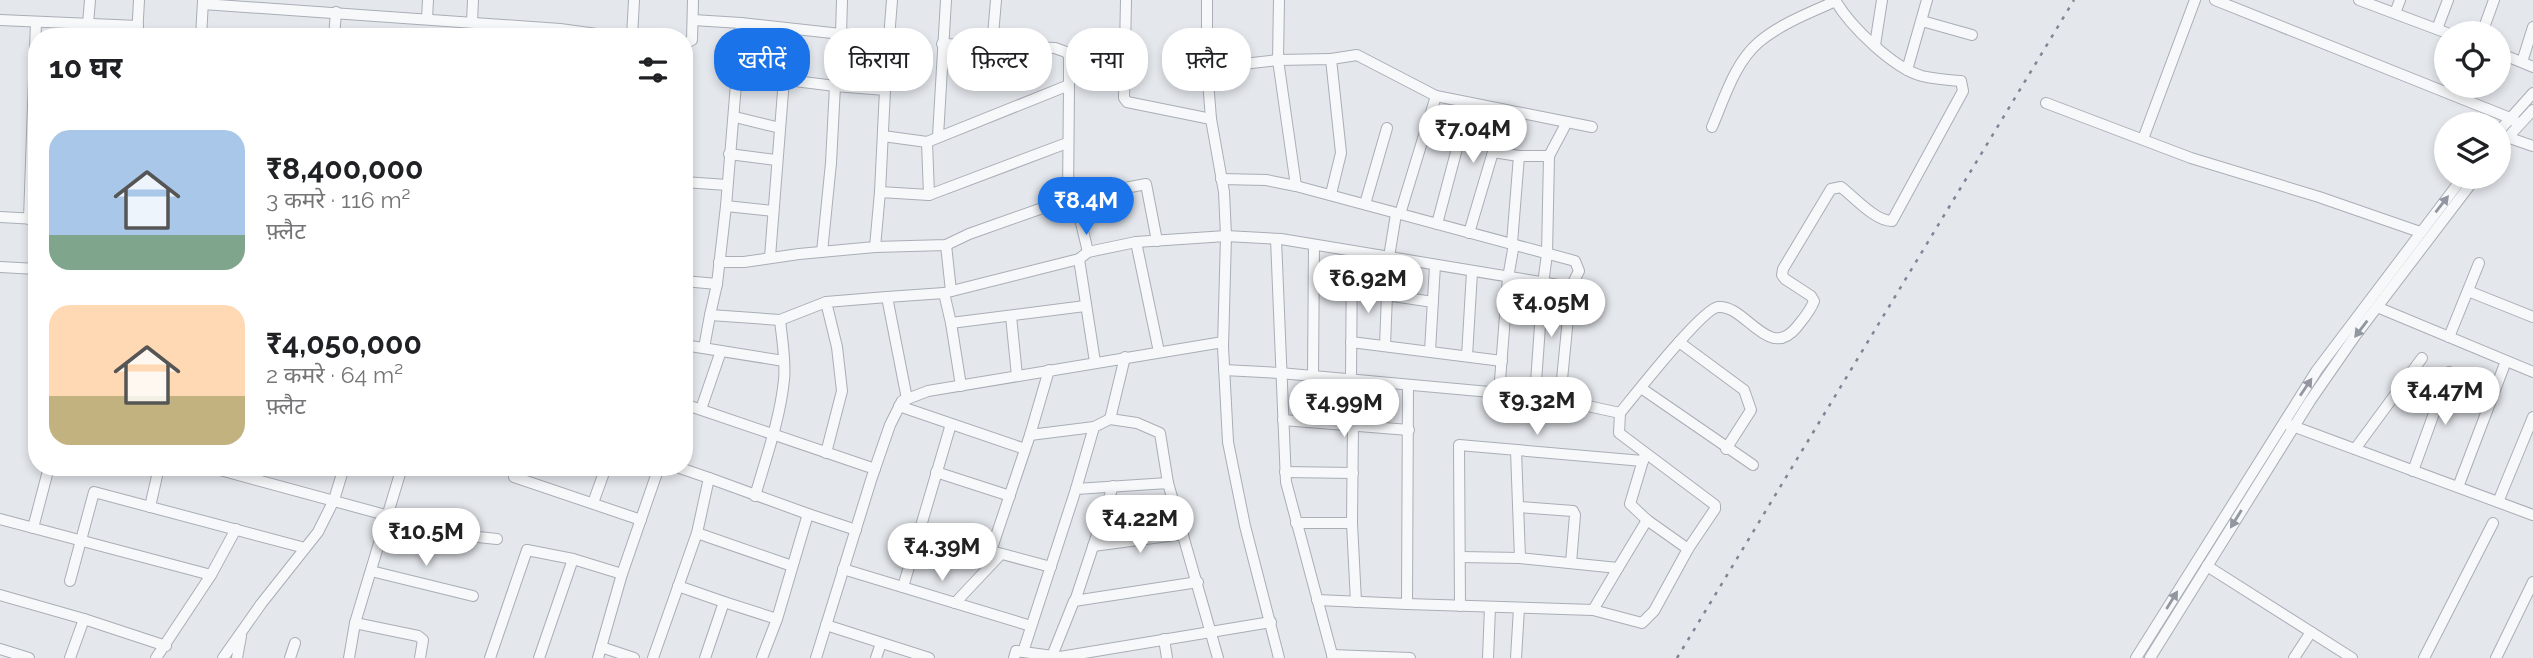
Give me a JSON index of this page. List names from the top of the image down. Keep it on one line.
{"page":{"chip":["खरीदें","किराया","फ़िल्टर","नया","फ़्लैट"],"heading":"10 घर","price":["₹7.04M","₹8.4M","₹6.92M","₹4.05M","₹4.47M","₹9.32M","₹4.99M","₹4.22M","₹10.5M","₹4.39M"],"list":[{"name":"₹8,400,000","note":"3 कमरे · 116 m² · फ़्लैट"},{"name":"₹4,050,000","note":"2 कमरे · 64 m² · फ़्लैट"}]}}
